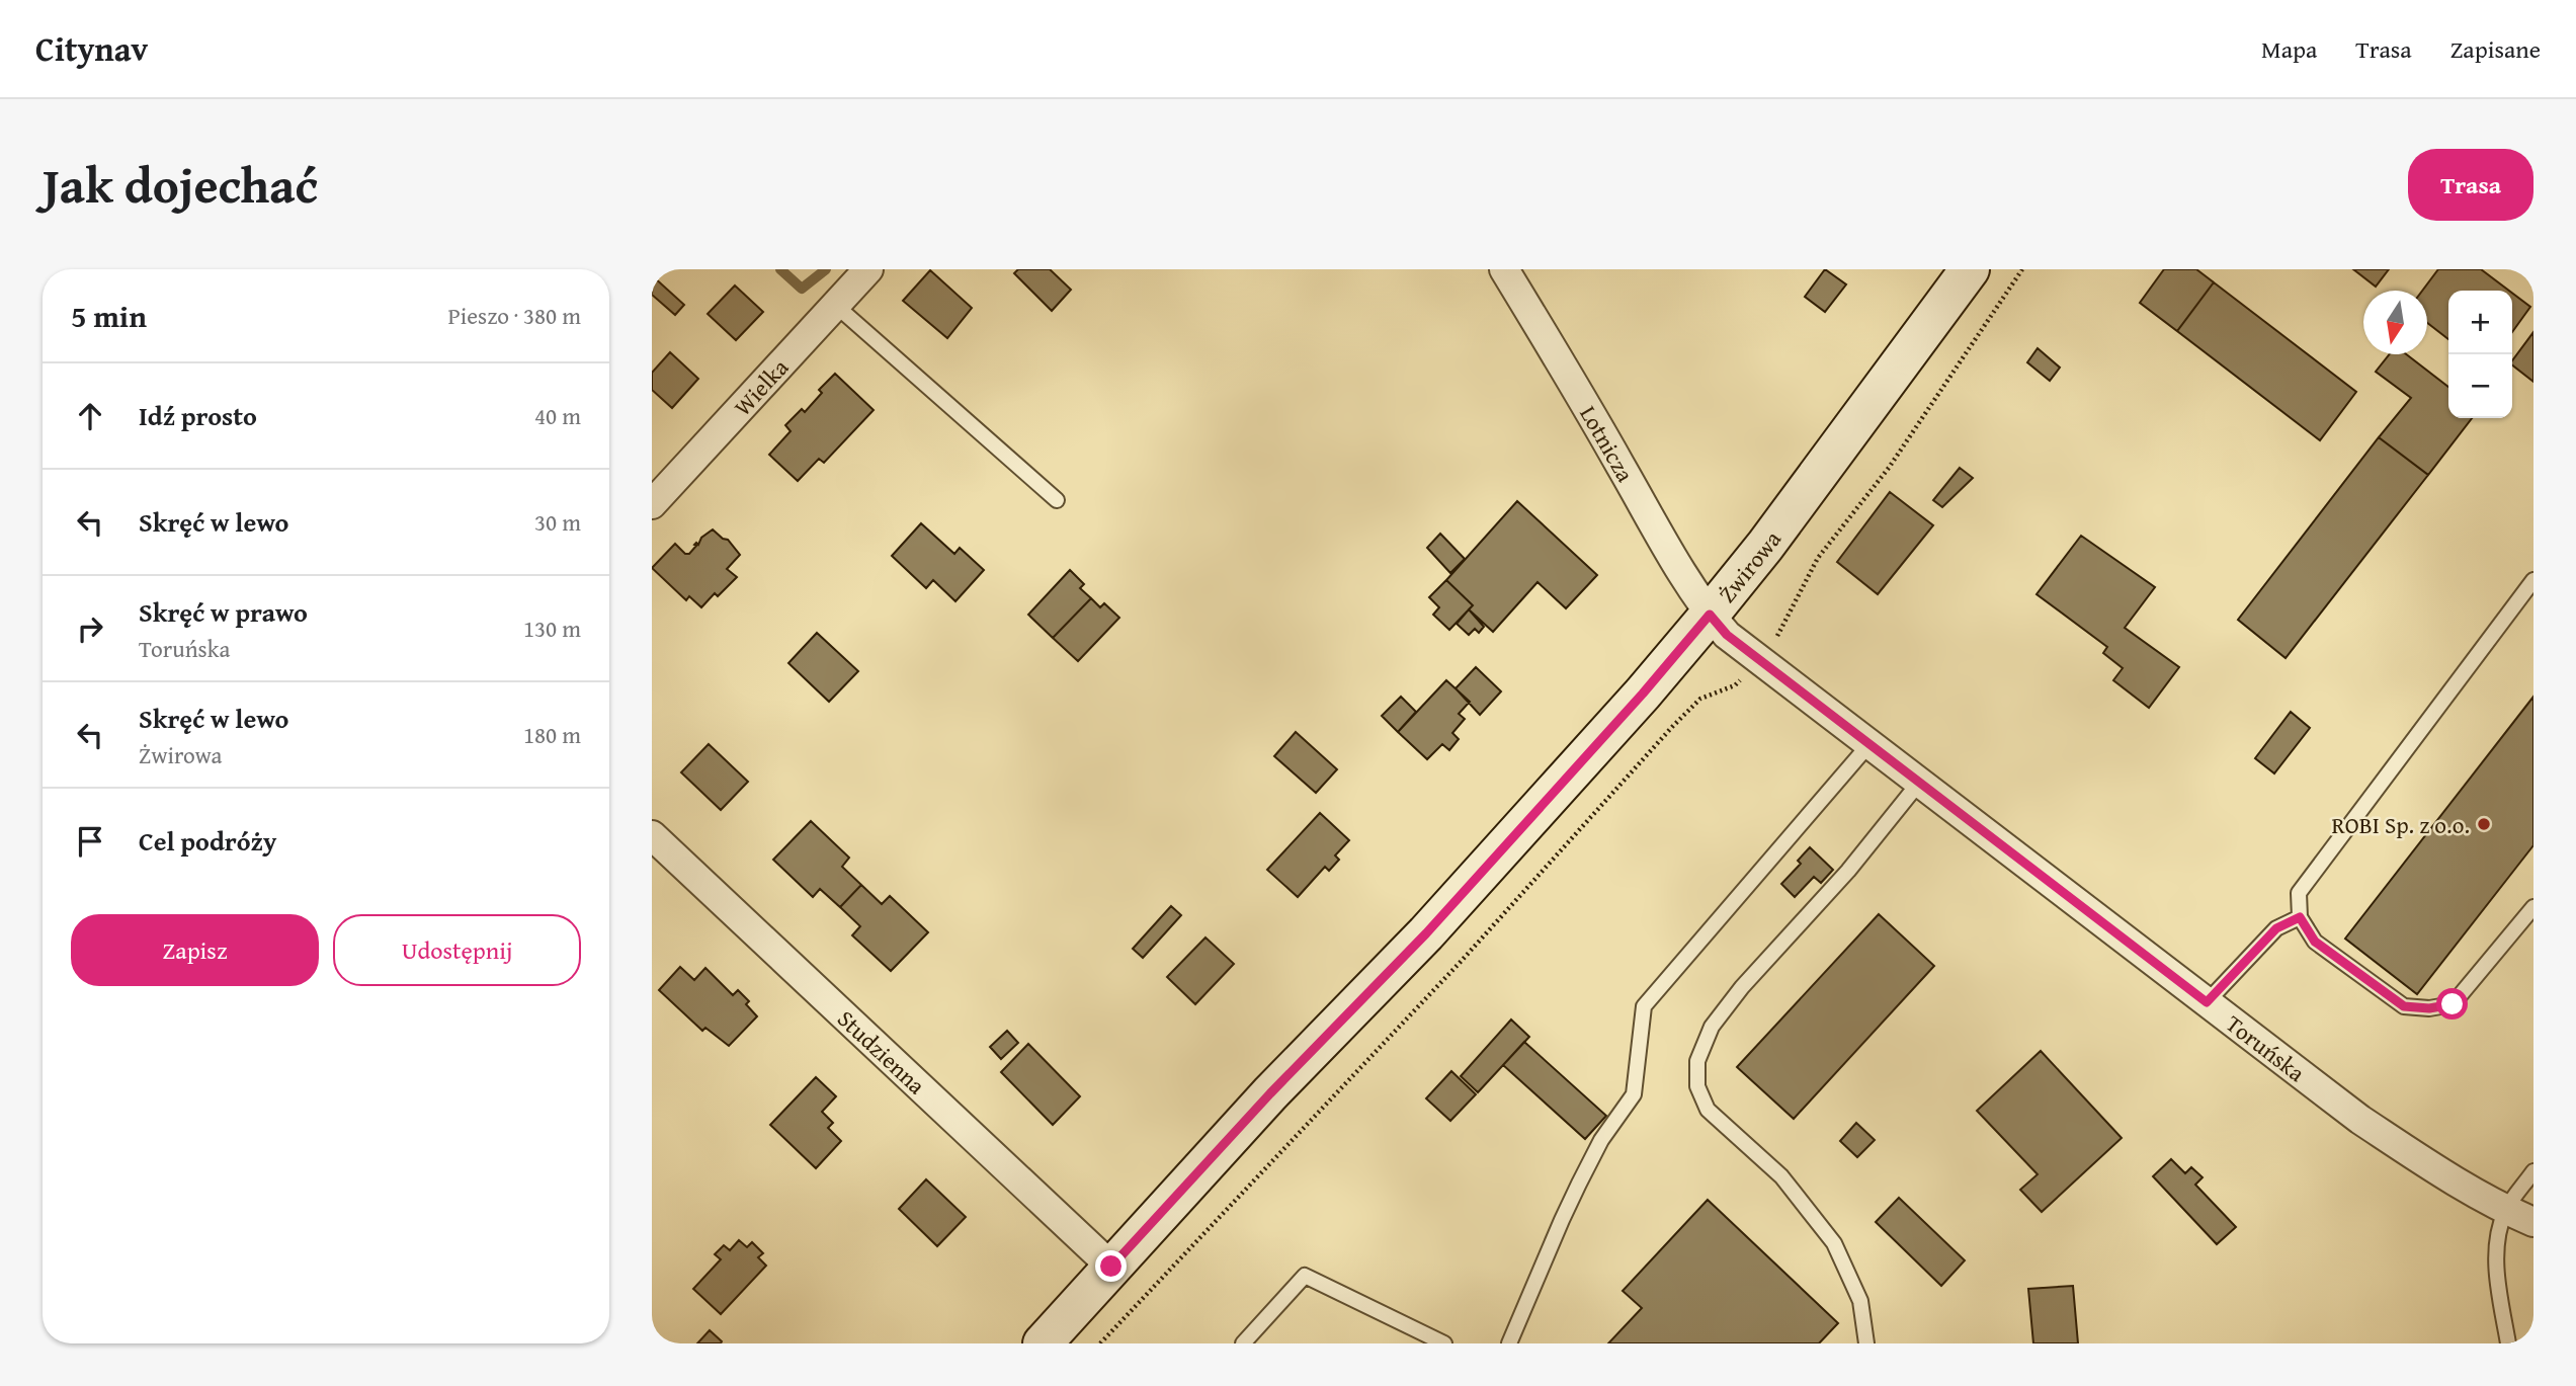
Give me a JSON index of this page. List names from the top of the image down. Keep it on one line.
{"streets":{"street":["Wielka","Lotnicza","Żwirowa","Toruńska","Studzienna"]},"crossings":[["Lotnicza","Żwirowa"],["Lotnicza","Toruńska"],["Żwirowa","Toruńska"],["Żwirowa","Studzienna"]],"places":["ROBI Sp. z o.o."],"north":"bottom","page":{"header":"Citynav","nav":["Mapa","Trasa","Zapisane"],"title":"Jak dojechać","buttons":["Trasa",["Zapisz","Udostępnij"]],"heading":["5 min","Pieszo · 380 m"],"map_buttons":["+","−"],"list":[["Idź prosto","40 m"],["Skręć w lewo","30 m"],["Skręć w prawo","Toruńska","130 m"],["Skręć w lewo","Żwirowa","180 m"],"Cel podróży"]}}
